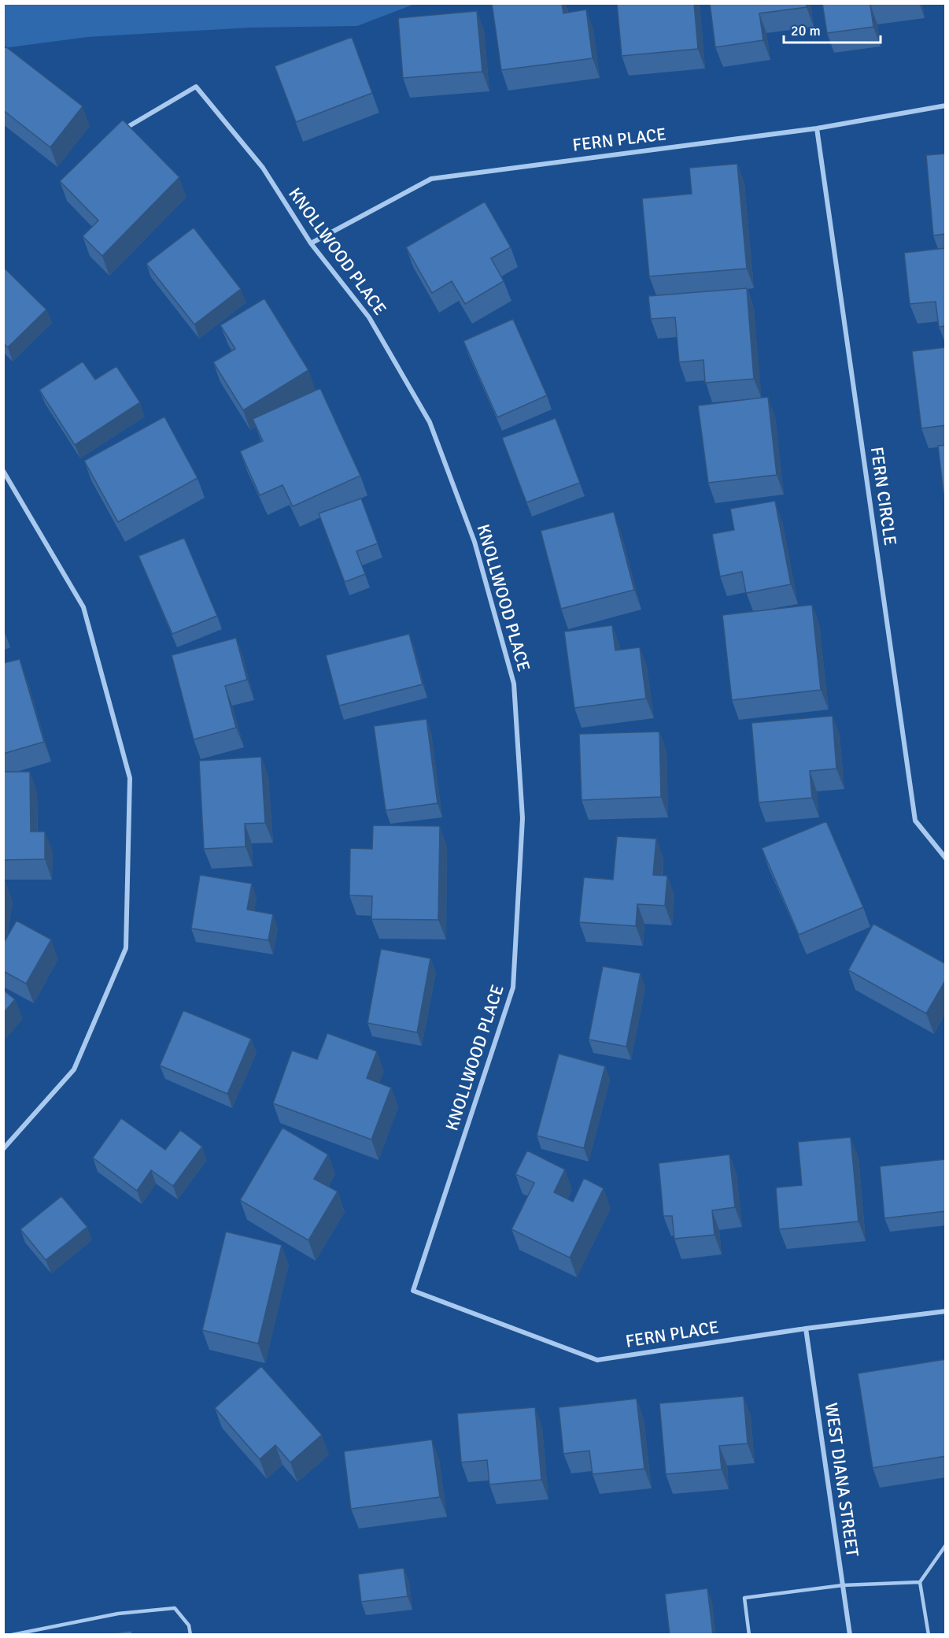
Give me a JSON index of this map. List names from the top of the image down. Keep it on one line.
{"streets":{"street":["FERN PLACE","KNOLLWOOD PLACE","FERN CIRCLE","WEST DIANA STREET"]},"crossings":[["FERN PLACE","KNOLLWOOD PLACE"],["FERN PLACE","FERN CIRCLE"],["FERN PLACE","WEST DIANA STREET"]],"scale_bar":"20 m"}
